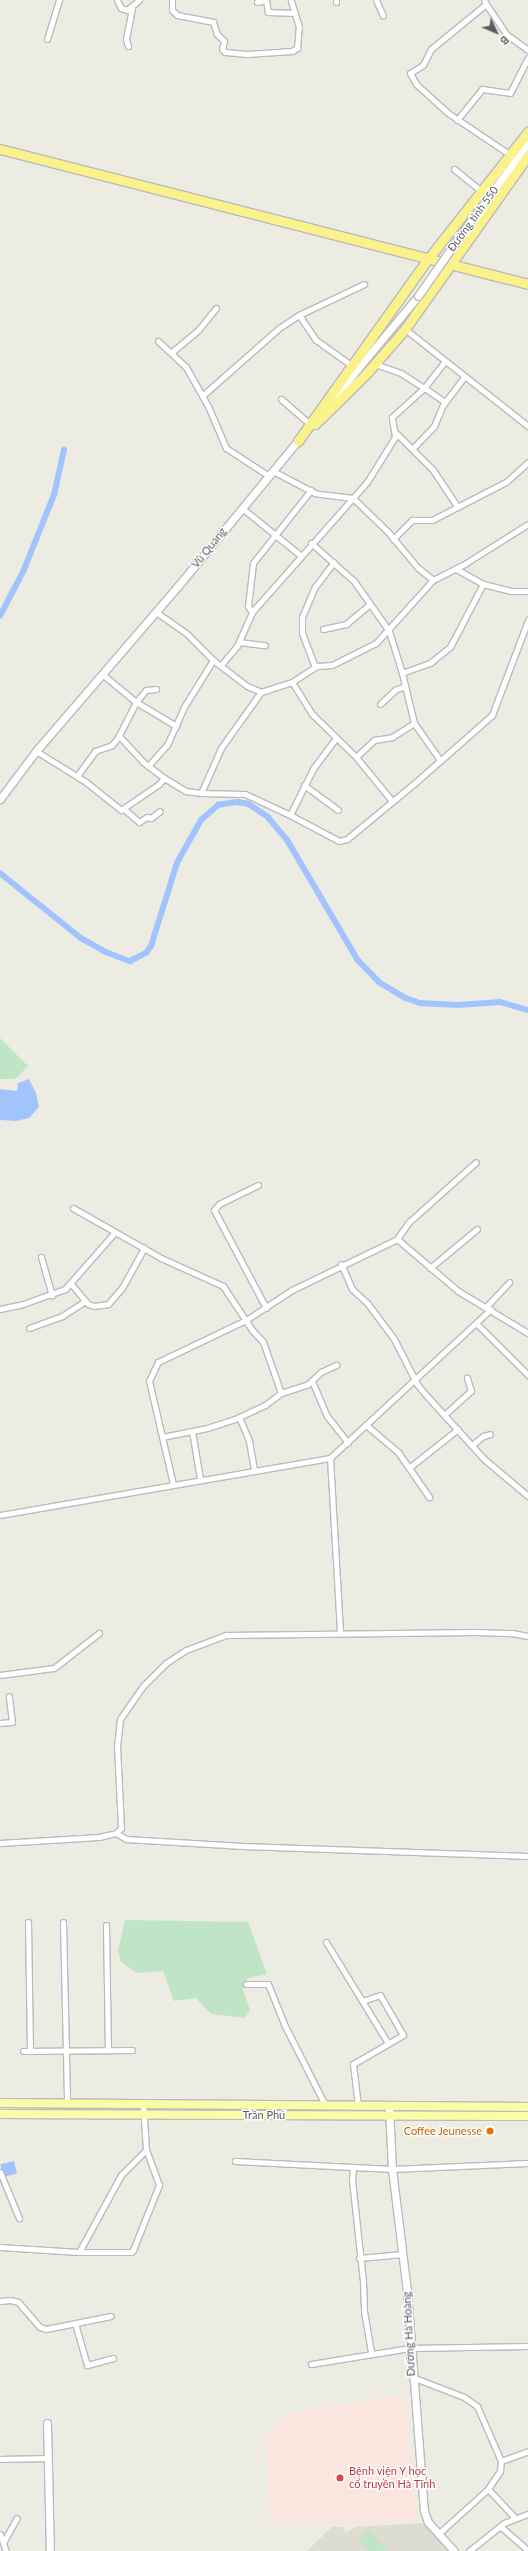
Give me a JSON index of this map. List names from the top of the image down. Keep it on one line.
{"streets":{"main road":["Đường tỉnh 550","Vũ Quang","Trần Phú","Đường Hà Hoàng"]},"crossings":[["Đường tỉnh 550","Vũ Quang"],["Trần Phú","Đường Hà Hoàng"]],"places":["Coffee Jeunesse","Bệnh viện Y học cổ truyền Hà Tĩnh"],"north":"bottom right"}
